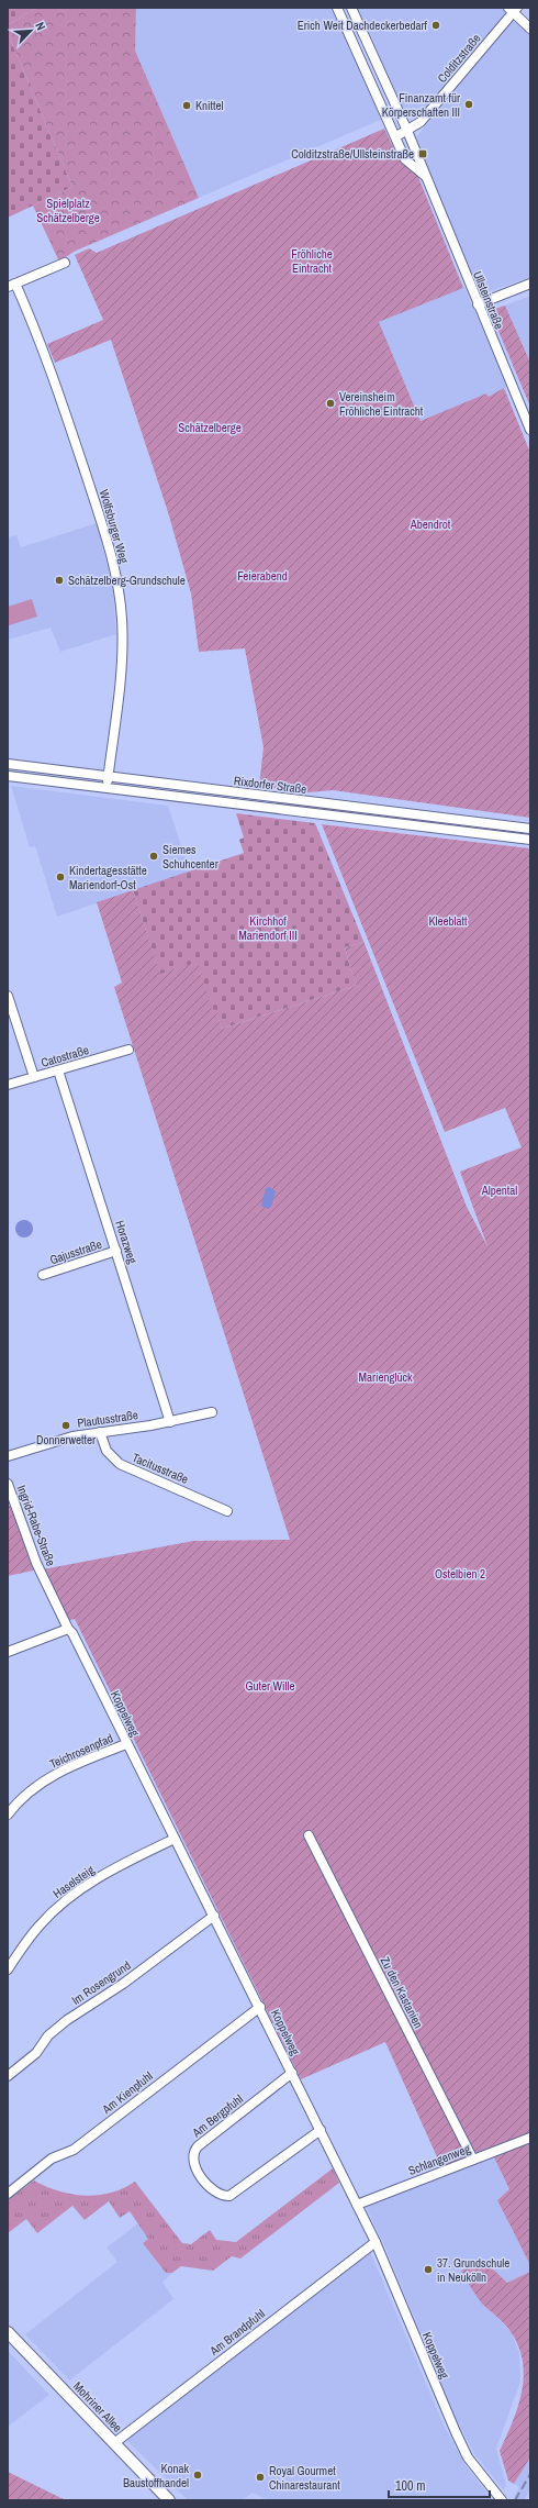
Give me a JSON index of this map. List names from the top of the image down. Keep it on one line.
{"streets":{"main road":["Mohriner Allee"],"street":["Colditzstraße","Ullsteinstraße","Wolfsburger Weg","Rixdorfer Straße","Catostraße","Horazweg","Gajusstraße","Plautusstraße","Tacitusstraße","Ingrid-Rabe-Straße","Koppelweg","Teichrosenpfad","Haselsteig","Im Rosengrund","Zu den Kastanien","Am Kienpfuhl","Am Bergpfuhl","Schlangenweg","Am Brandpfuhl"]},"crossings":[["Colditzstraße","Ullsteinstraße"],["Wolfsburger Weg","Rixdorfer Straße"],["Catostraße","Horazweg"],["Horazweg","Gajusstraße"],["Horazweg","Plautusstraße"],["Plautusstraße","Tacitusstraße"],["Ingrid-Rabe-Straße","Koppelweg"],["Koppelweg","Teichrosenpfad"],["Koppelweg","Haselsteig"],["Koppelweg","Im Rosengrund"],["Koppelweg","Am Kienpfuhl"],["Koppelweg","Am Bergpfuhl"],["Koppelweg","Schlangenweg"],["Koppelweg","Am Brandpfuhl"],["Zu den Kastanien","Schlangenweg"],["Am Brandpfuhl","Mohriner Allee"]],"parks":["Spielplatz Schätzelberge","Fröhliche Eintracht","Schätzelberge","Abendrot","Feierabend","Kirchhof Mariendorf III","Kleeblatt","Alpental","Marienglück","Ostelbien 2","Guter Wille"],"places":{"other":["Erich Weit Dachdeckerbedarf","Finanzamt für Körperschaften III","Knittel","Vereinsheim Fröhliche Eintracht","Schätzelberg-Grundschule","Siemes Schuhcenter","Kindertagesstätte Mariendorf-Ost","Donnerwetter","37. Grundschule in Neukölln","Konak Baustoffhandel","Royal Gourmet Chinarestaurant"],"transit":["Colditzstraße/Ullsteinstraße"]},"scale_bar":"100 m","north":"top right"}
